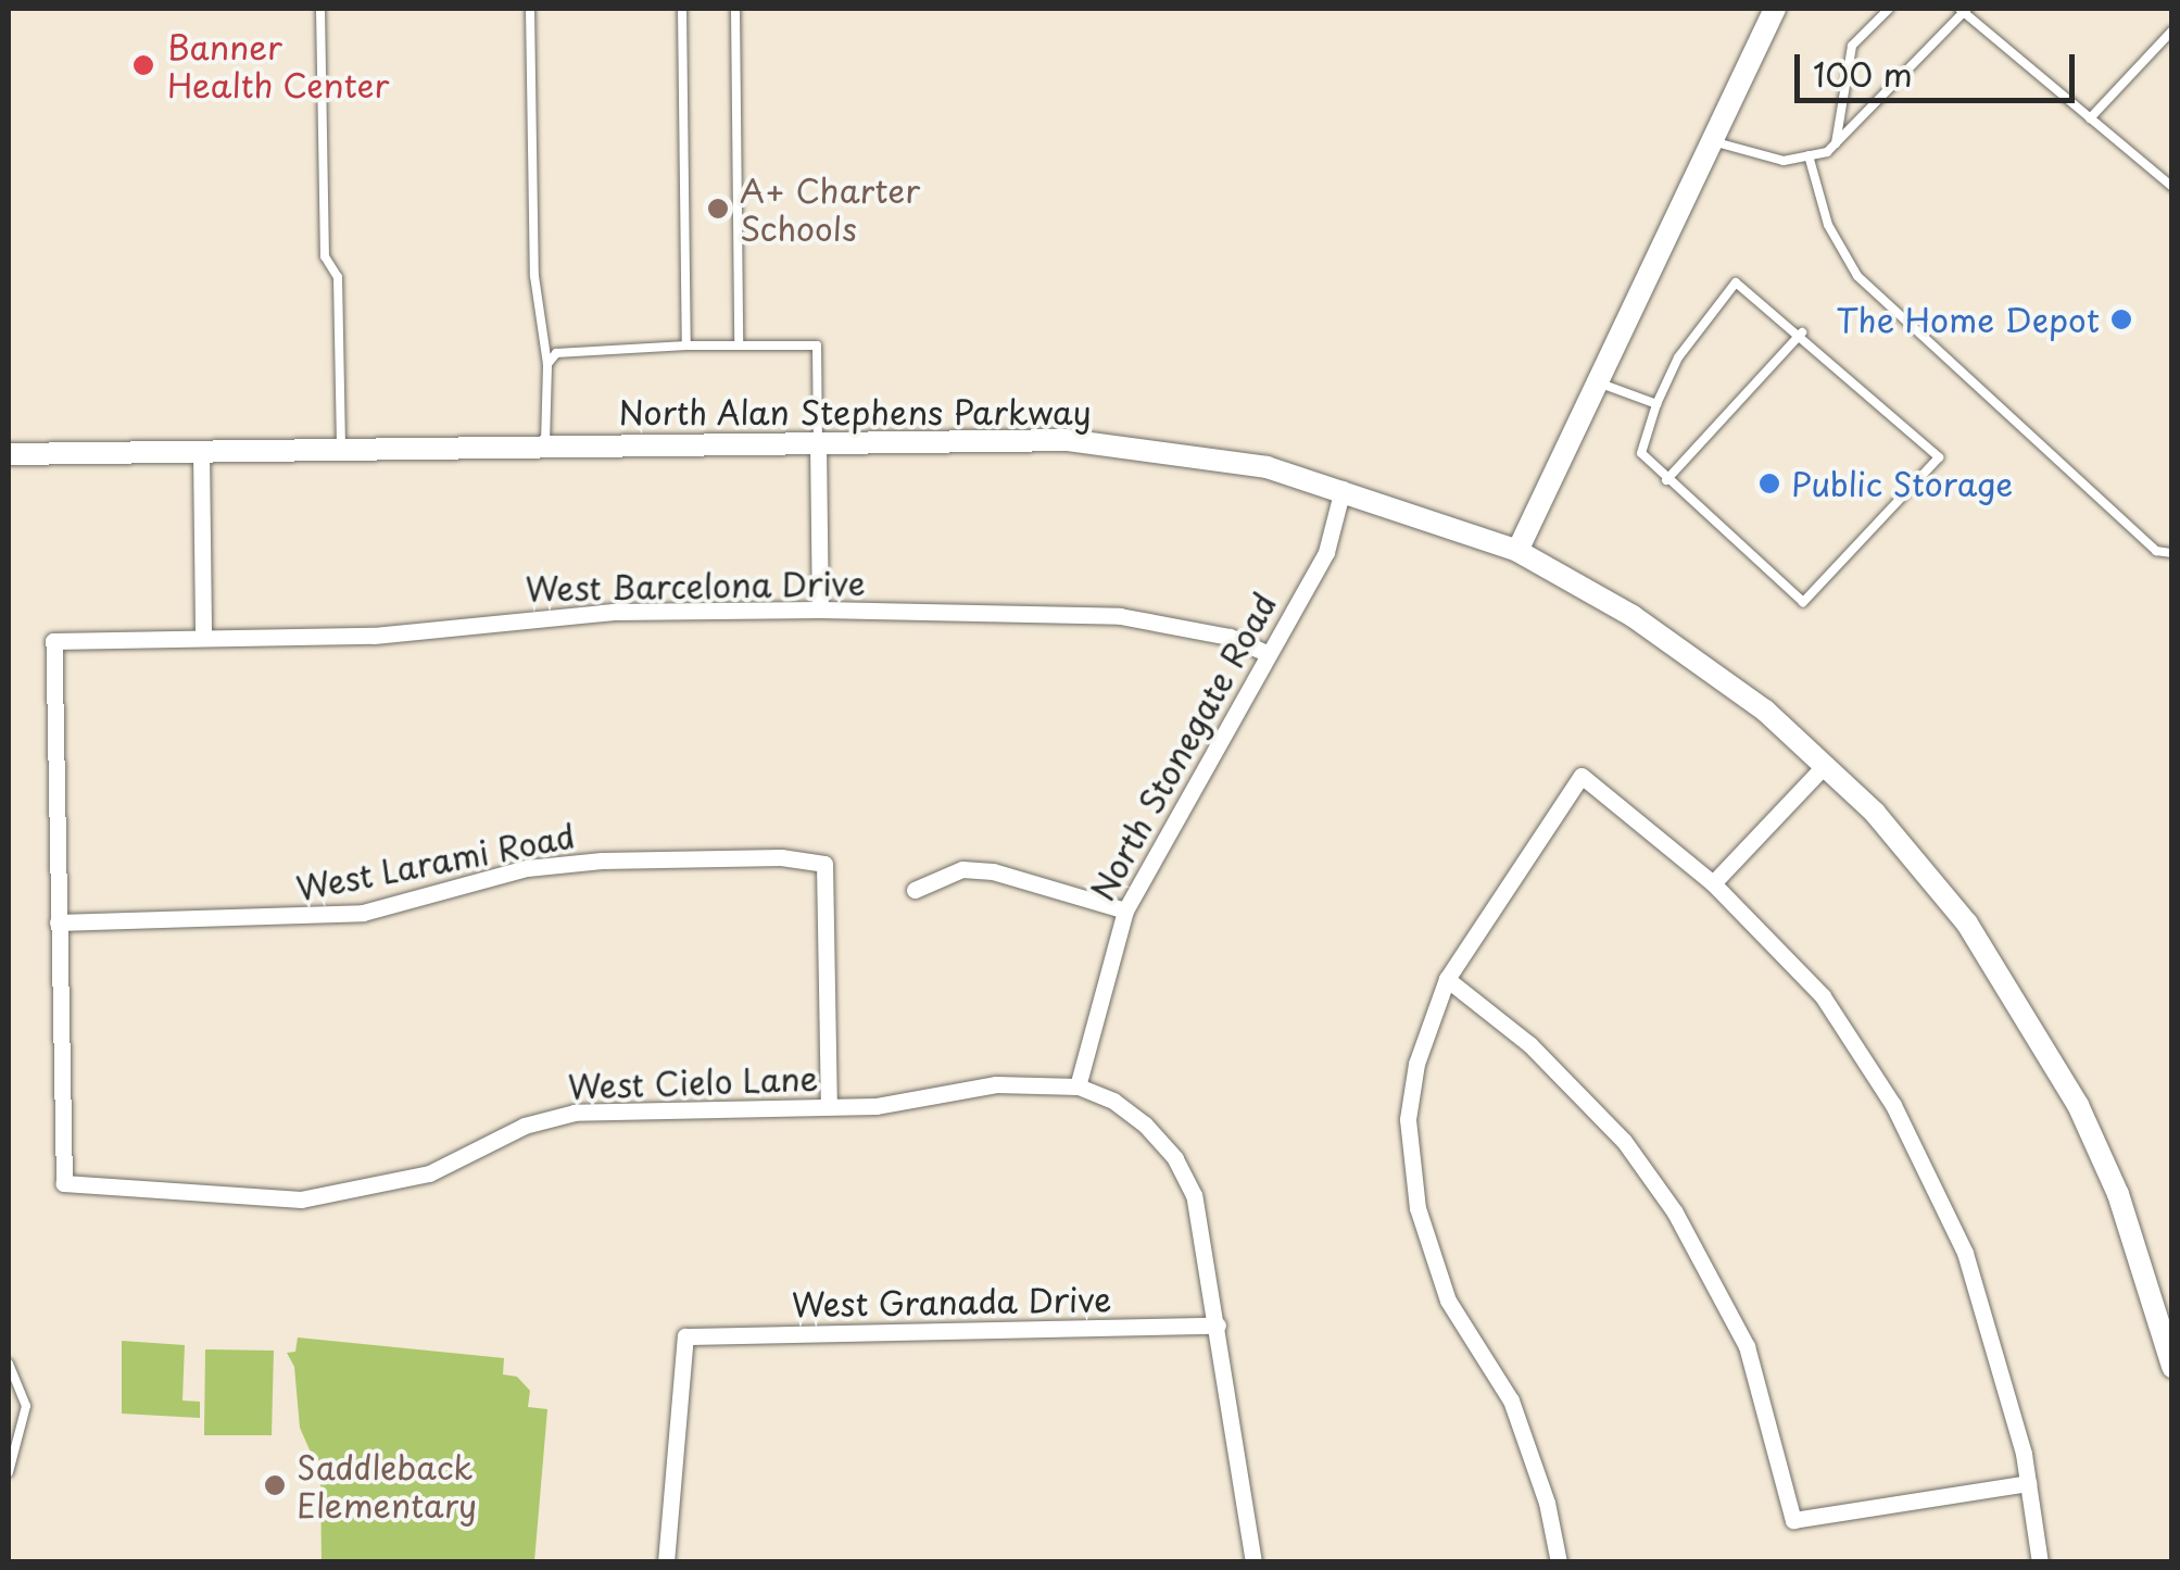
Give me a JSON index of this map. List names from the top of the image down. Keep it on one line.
{"streets":{"street":["North Alan Stephens Parkway","West Barcelona Drive","North Stonegate Road","West Larami Road","West Cielo Lane","West Granada Drive"]},"crossings":[["North Alan Stephens Parkway","North Stonegate Road"],["West Barcelona Drive","North Stonegate Road"],["West Barcelona Drive","West Larami Road"],["West Barcelona Drive","West Cielo Lane"],["North Stonegate Road","West Cielo Lane"],["West Larami Road","West Cielo Lane"]],"places":["Banner Health Center","A+ Charter Schools","The Home Depot","Public Storage","Saddleback Elementary"],"scale_bar":"100 m"}
